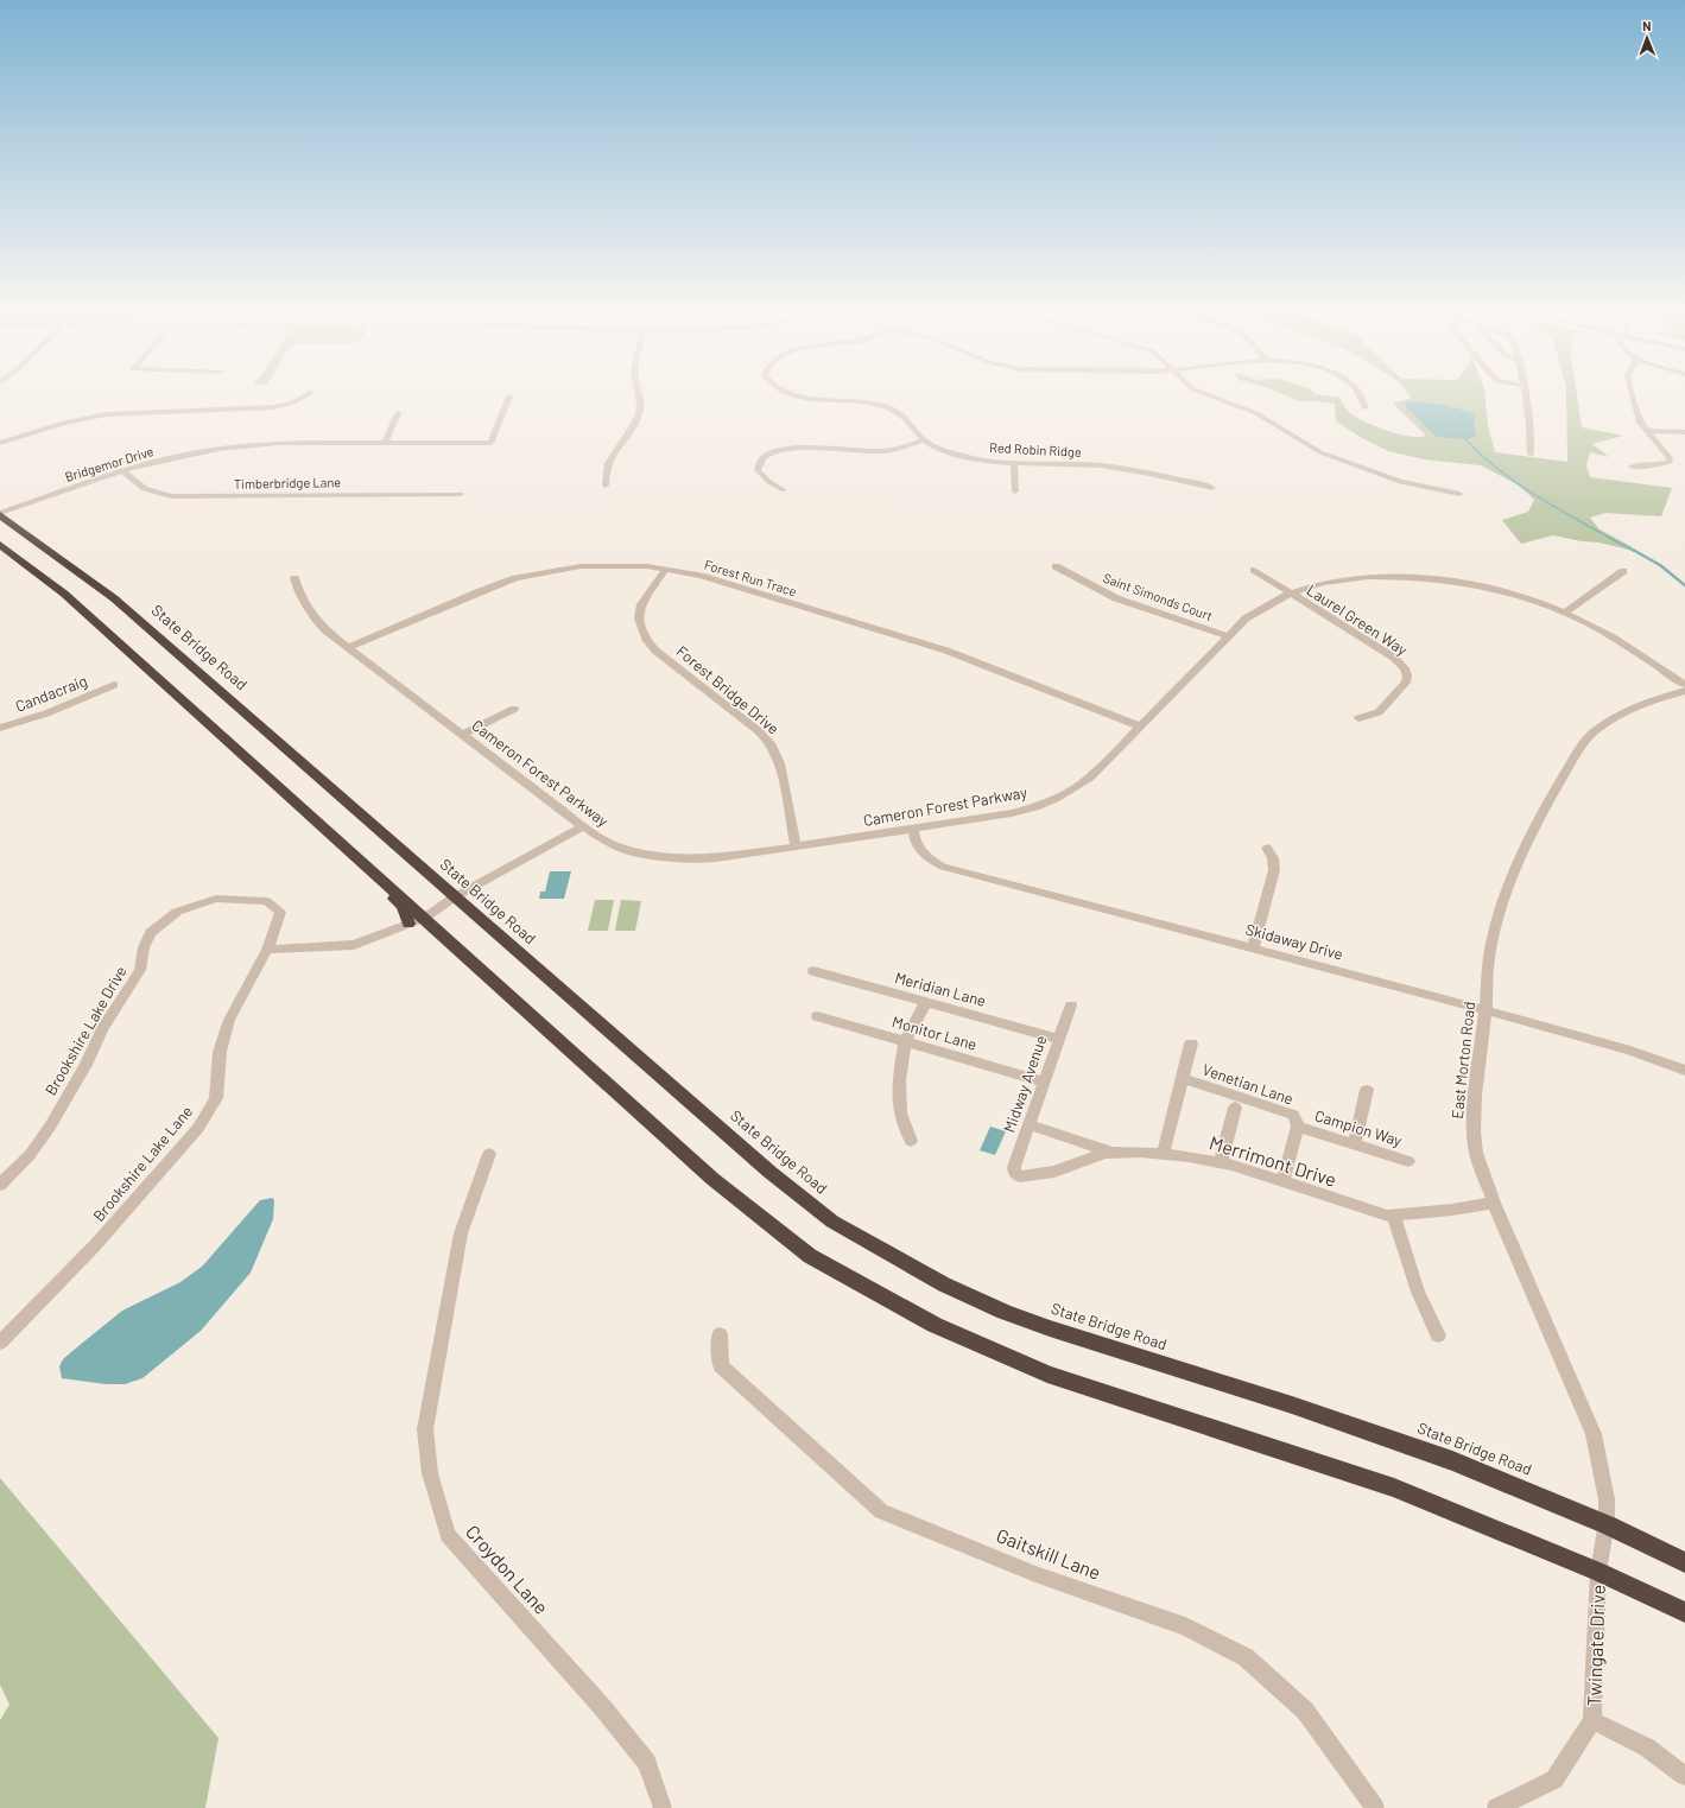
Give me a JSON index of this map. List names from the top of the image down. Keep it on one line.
{"streets":{"highway":["State Bridge Road"],"street":["Red Robin Ridge","Bridgemor Drive","Timberbridge Lane","Forest Run Trace","Saint Simonds Court","Laurel Green Way","Forest Bridge Drive","Candacraig","Cameron Forest Parkway","Skidaway Drive","Meridian Lane","Brookshire Lake Drive","Monitor Lane","East Morton Road","Midway Avenue","Venetian Lane","Campion Way","Merrimont Drive","Brookshire Lake Lane","Gaitskill Lane","Croydon Lane","Twingate Drive"]},"crossings":[["Bridgemor Drive","Timberbridge Lane"],["Bridgemor Drive","State Bridge Road"],["Forest Run Trace","Forest Bridge Drive"],["Forest Run Trace","Cameron Forest Parkway"],["Saint Simonds Court","Cameron Forest Parkway"],["Laurel Green Way","Cameron Forest Parkway"],["State Bridge Road","East Morton Road"],["State Bridge Road","Twingate Drive"],["Forest Bridge Drive","Cameron Forest Parkway"],["Cameron Forest Parkway","Skidaway Drive"],["Skidaway Drive","East Morton Road"],["Meridian Lane","Midway Avenue"],["Brookshire Lake Drive","Brookshire Lake Lane"],["Monitor Lane","Midway Avenue"],["East Morton Road","Merrimont Drive"],["East Morton Road","Twingate Drive"],["Midway Avenue","Merrimont Drive"],["Venetian Lane","Campion Way"],["Venetian Lane","Merrimont Drive"]],"north":"top"}
